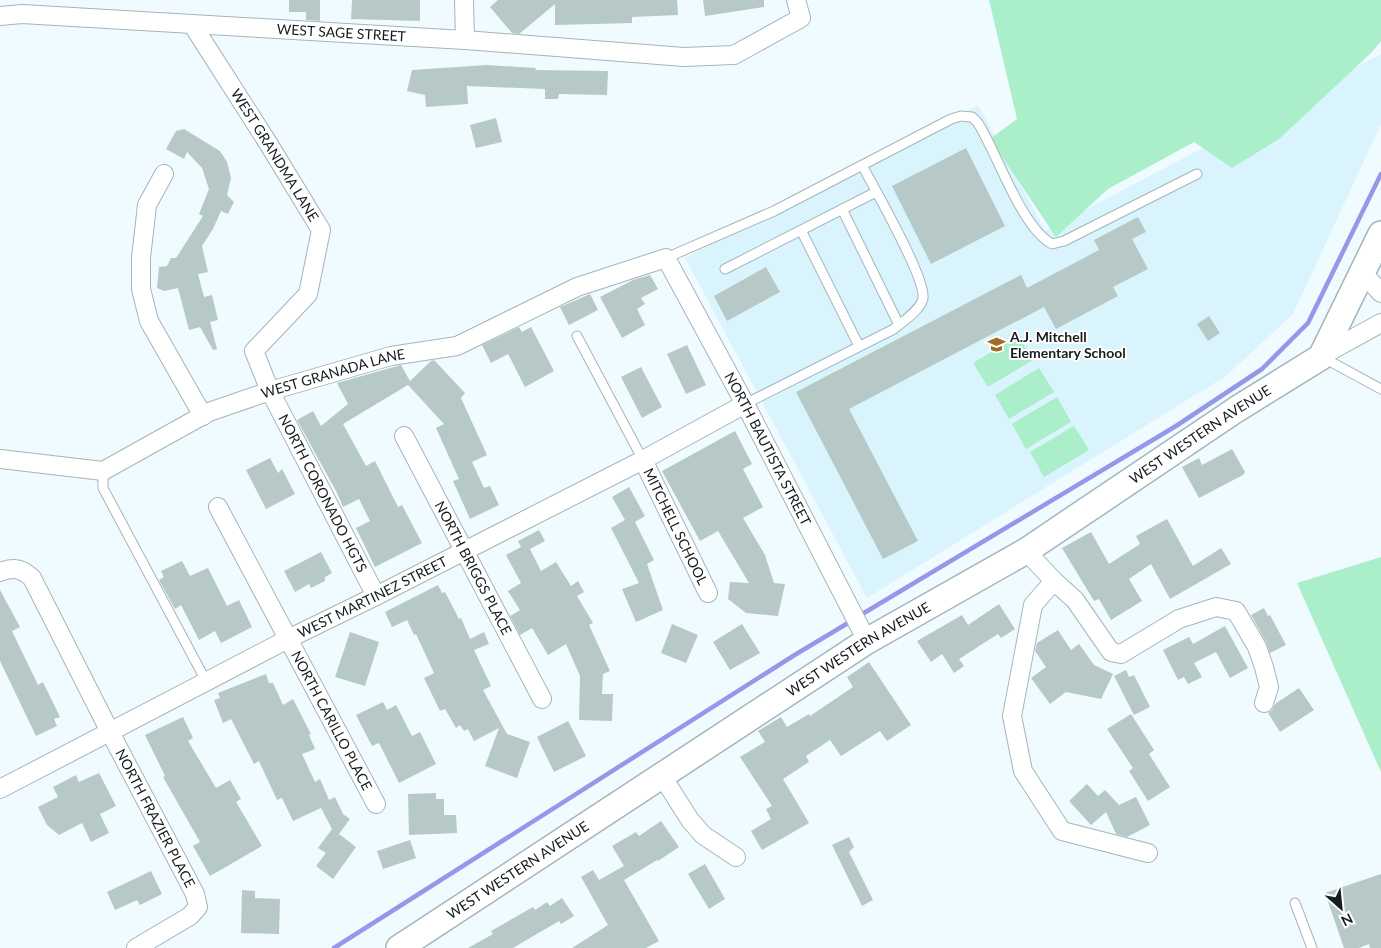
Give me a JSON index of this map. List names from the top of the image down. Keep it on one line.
{"streets":{"street":["WEST SAGE STREET","WEST GRANDMA LANE","WEST GRANADA LANE","WEST WESTERN AVENUE","NORTH BAUTISTA STREET","NORTH CORONADO HGTS","MITCHELL SCHOOL","NORTH BRIGGS PLACE","WEST MARTINEZ STREET","NORTH CARILLO PLACE","NORTH FRAZIER PLACE"]},"crossings":[["WEST SAGE STREET","WEST GRANDMA LANE"],["WEST GRANDMA LANE","WEST GRANADA LANE"],["WEST GRANDMA LANE","NORTH CORONADO HGTS"],["WEST GRANADA LANE","NORTH BAUTISTA STREET"],["WEST GRANADA LANE","NORTH CORONADO HGTS"],["WEST WESTERN AVENUE","NORTH BAUTISTA STREET"],["NORTH BAUTISTA STREET","WEST MARTINEZ STREET"],["NORTH CORONADO HGTS","WEST MARTINEZ STREET"],["MITCHELL SCHOOL","WEST MARTINEZ STREET"],["NORTH BRIGGS PLACE","WEST MARTINEZ STREET"],["WEST MARTINEZ STREET","NORTH CARILLO PLACE"],["WEST MARTINEZ STREET","NORTH FRAZIER PLACE"]],"places":{"school or university":["A.J. Mitchell Elementary School"]},"north":"bottom right"}
